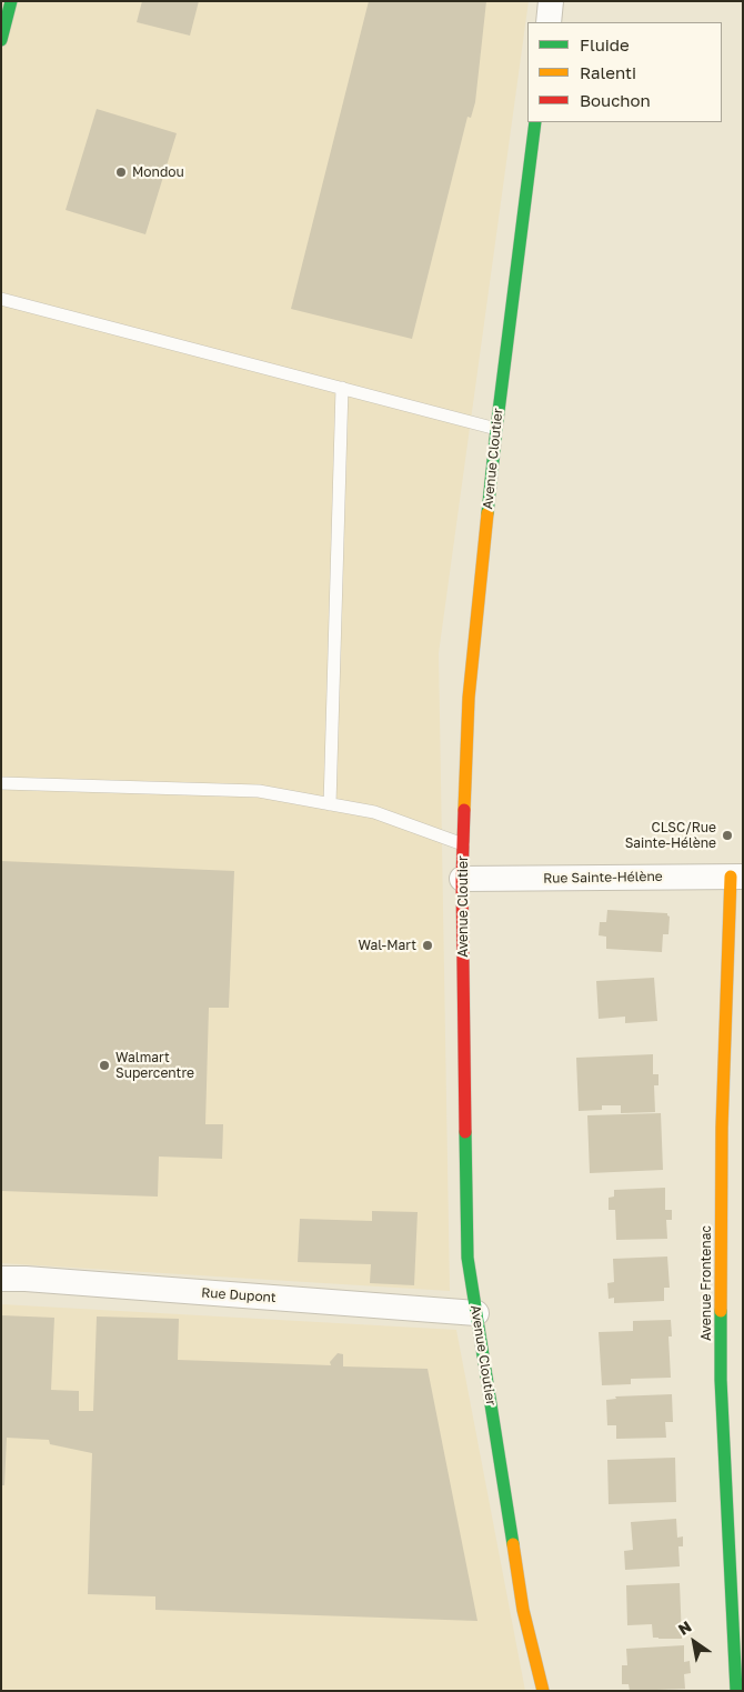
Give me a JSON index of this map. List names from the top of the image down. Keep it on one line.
{"streets":{"street":["Avenue Cloutier","Rue Sainte-Hélène","Avenue Frontenac","Rue Dupont"]},"crossings":[["Avenue Cloutier","Rue Sainte-Hélène"],["Avenue Cloutier","Rue Dupont"],["Rue Sainte-Hélène","Avenue Frontenac"]],"places":["Mondou","CLSC/Rue Sainte-Hélène","Wal-Mart","Walmart Supercentre"],"legend":["Fluide","Ralenti","Bouchon"],"north":"top left"}
